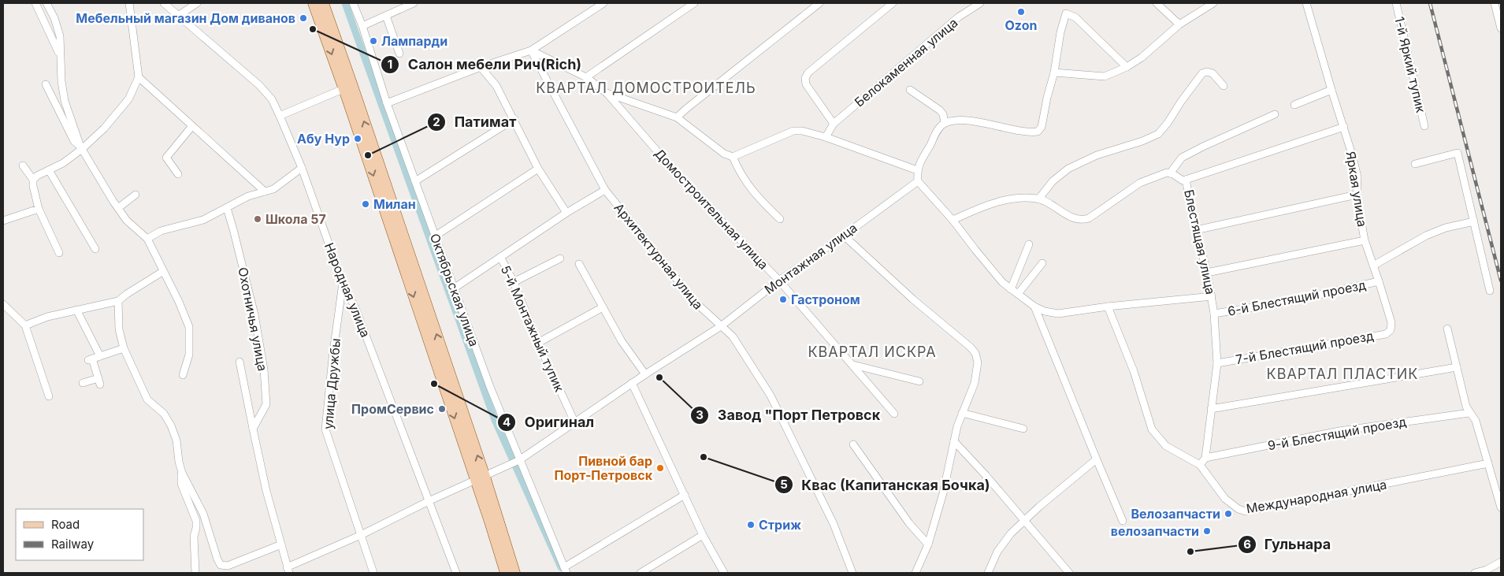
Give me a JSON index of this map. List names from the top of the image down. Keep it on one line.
{"streets":{"street":["Белокаменная улица","1-й Яркий тупик","Яркая улица","Домостроительная улица","Блестящая улица","Архитектурная улица","Монтажная улица","Народная улица","Октябрьская улица","6-й Блестящий проезд","Охотничья улица","5-й Монтажный тупик","7-й Блестящий проезд","улица Дружбы","9-й Блестящий проезд","Международная улица"]},"crossings":[["Яркая улица","6-й Блестящий проезд"],["Яркая улица","7-й Блестящий проезд"],["Домостроительная улица","Монтажная улица"],["Блестящая улица","6-й Блестящий проезд"],["Блестящая улица","7-й Блестящий проезд"],["Блестящая улица","9-й Блестящий проезд"],["Архитектурная улица","Монтажная улица"],["Монтажная улица","Народная улица"],["Монтажная улица","Октябрьская улица"],["Монтажная улица","Охотничья улица"],["Монтажная улица","5-й Монтажный тупик"],["Монтажная улица","улица Дружбы"],["Народная улица","улица Дружбы"]],"districts":["КВАРТАЛ ДОМОСТРОИТЕЛЬ","КВАРТАЛ ИСКРА","КВАРТАЛ ПЛАСТИК"],"places":["Ozon","Мебельный магазин Дом диванов","Салон мебели Рич(Rich)","Лампарди","Абу Нур","Патимат","Милан","Школа 57","Гастроном","Завод \"Порт Петровск","Оригинал","ПромСервис","Квас (Капитанская Бочка)","Пивной бар Порт-Петровск","Велозапчасти","Стриж","велозапчасти","Гульнара"],"legend":["Road","Railway"]}
